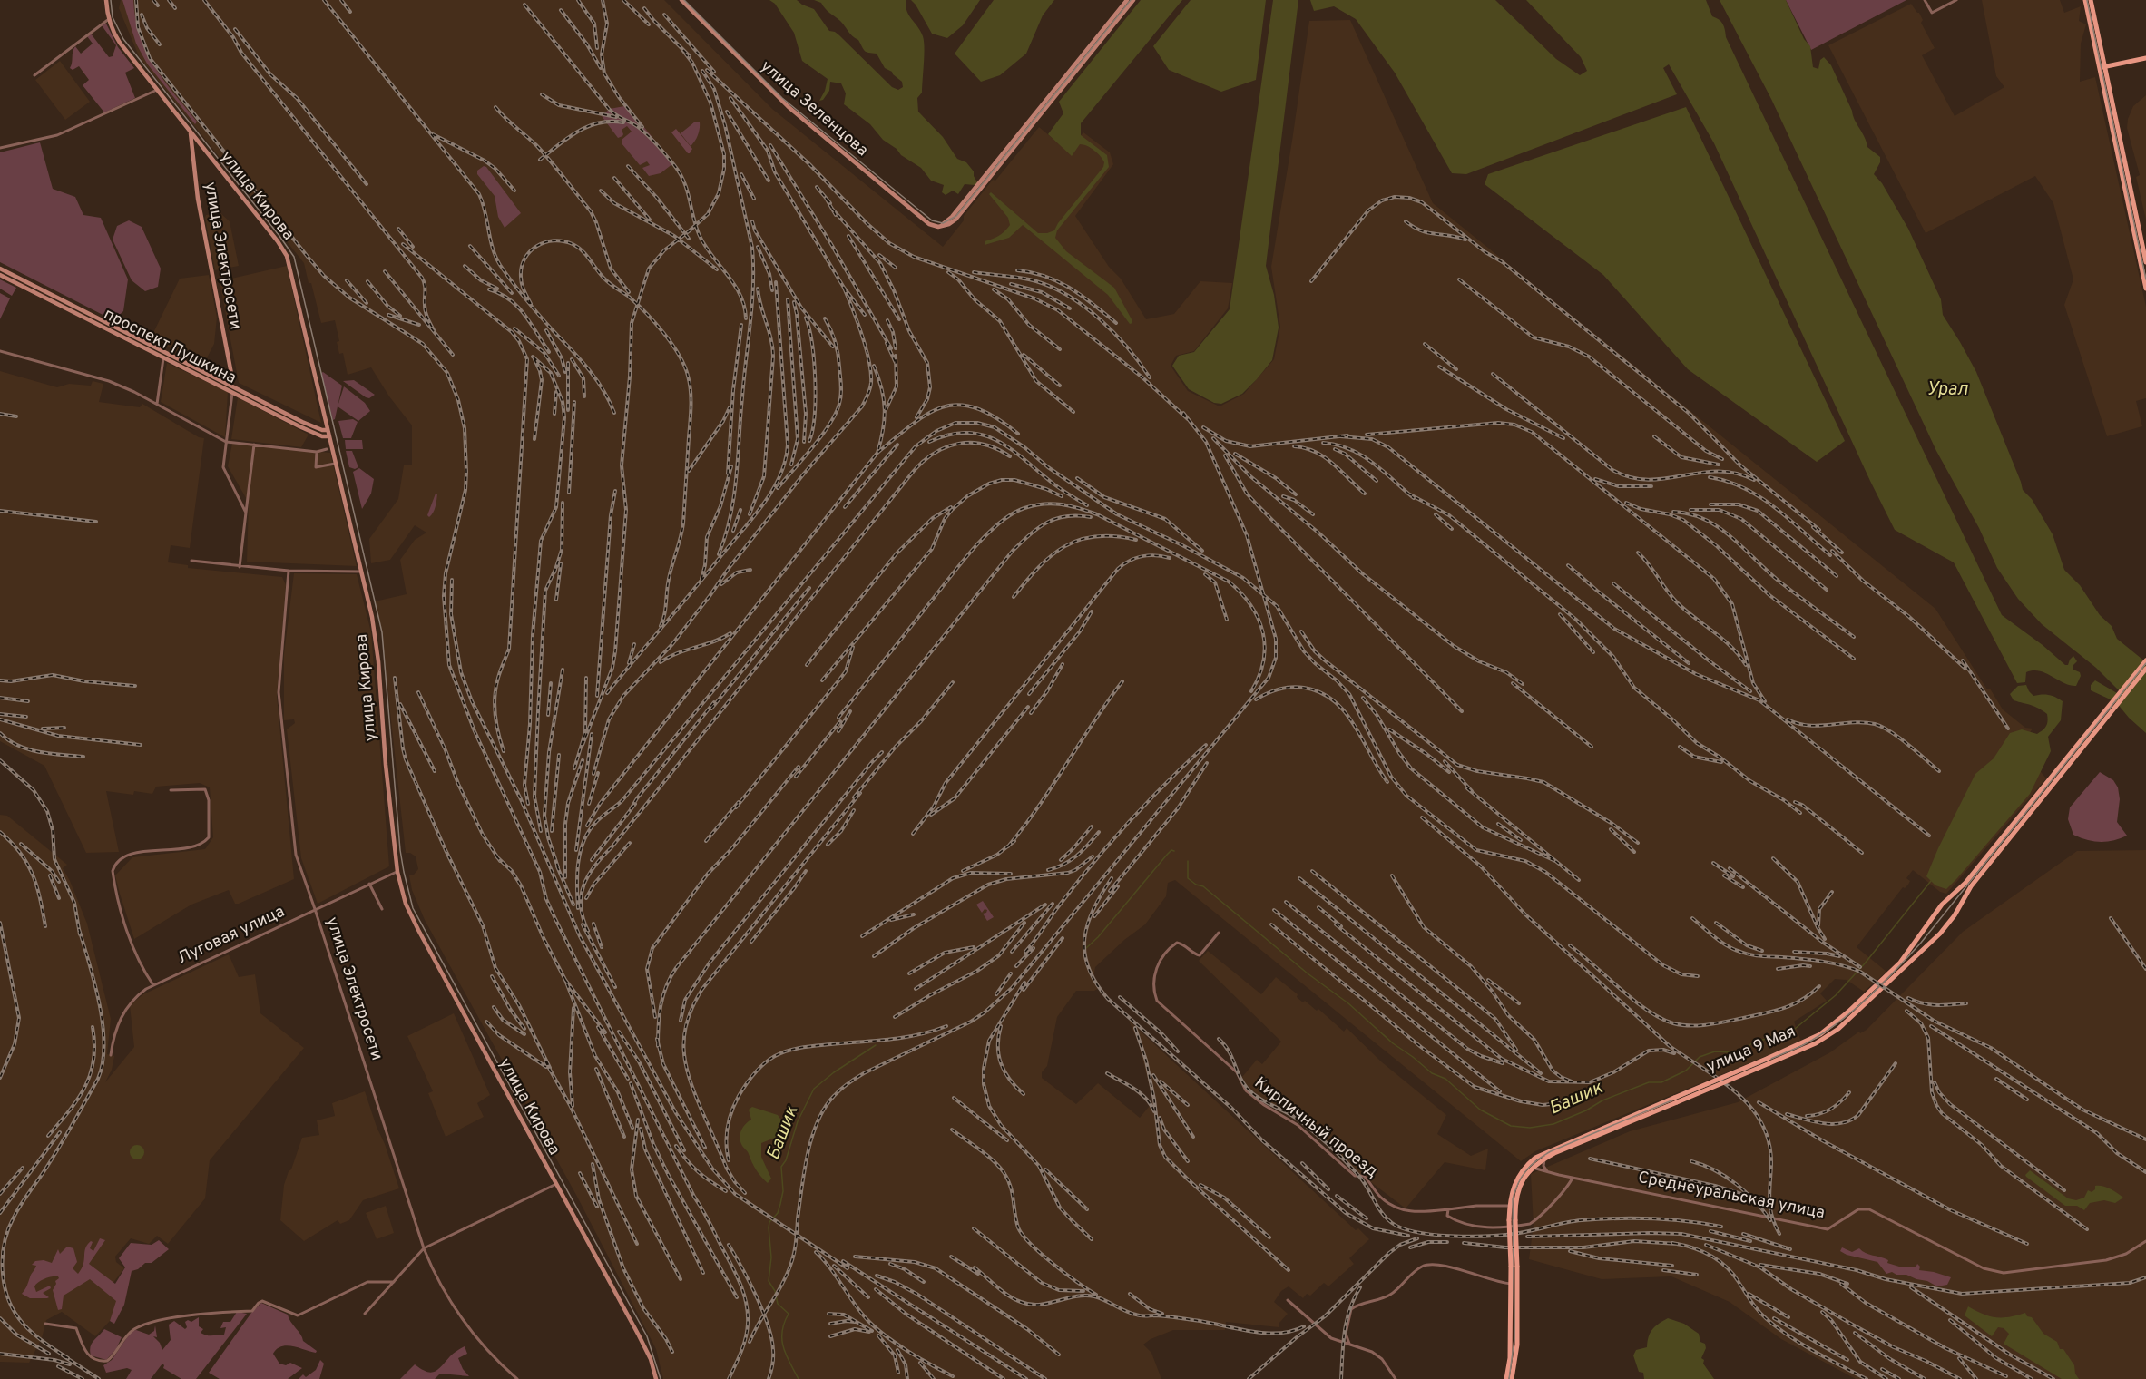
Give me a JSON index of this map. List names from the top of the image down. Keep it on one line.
{"streets":{"main road":["улица Зеленцова","улица Кирова","улица Электросети","проспект Пушкина","улица 9 Мая"],"street":["Луговая улица","Кирпичный проезд","Среднеуральская улица"]},"crossings":[["улица Кирова","улица Электросети"],["улица Кирова","проспект Пушкина"],["улица Кирова","Луговая улица"],["улица Электросети","проспект Пушкина"],["улица Электросети","Луговая улица"],["улица 9 Мая","Кирпичный проезд"],["улица 9 Мая","Среднеуральская улица"]],"water":["Урал","Башик"]}
